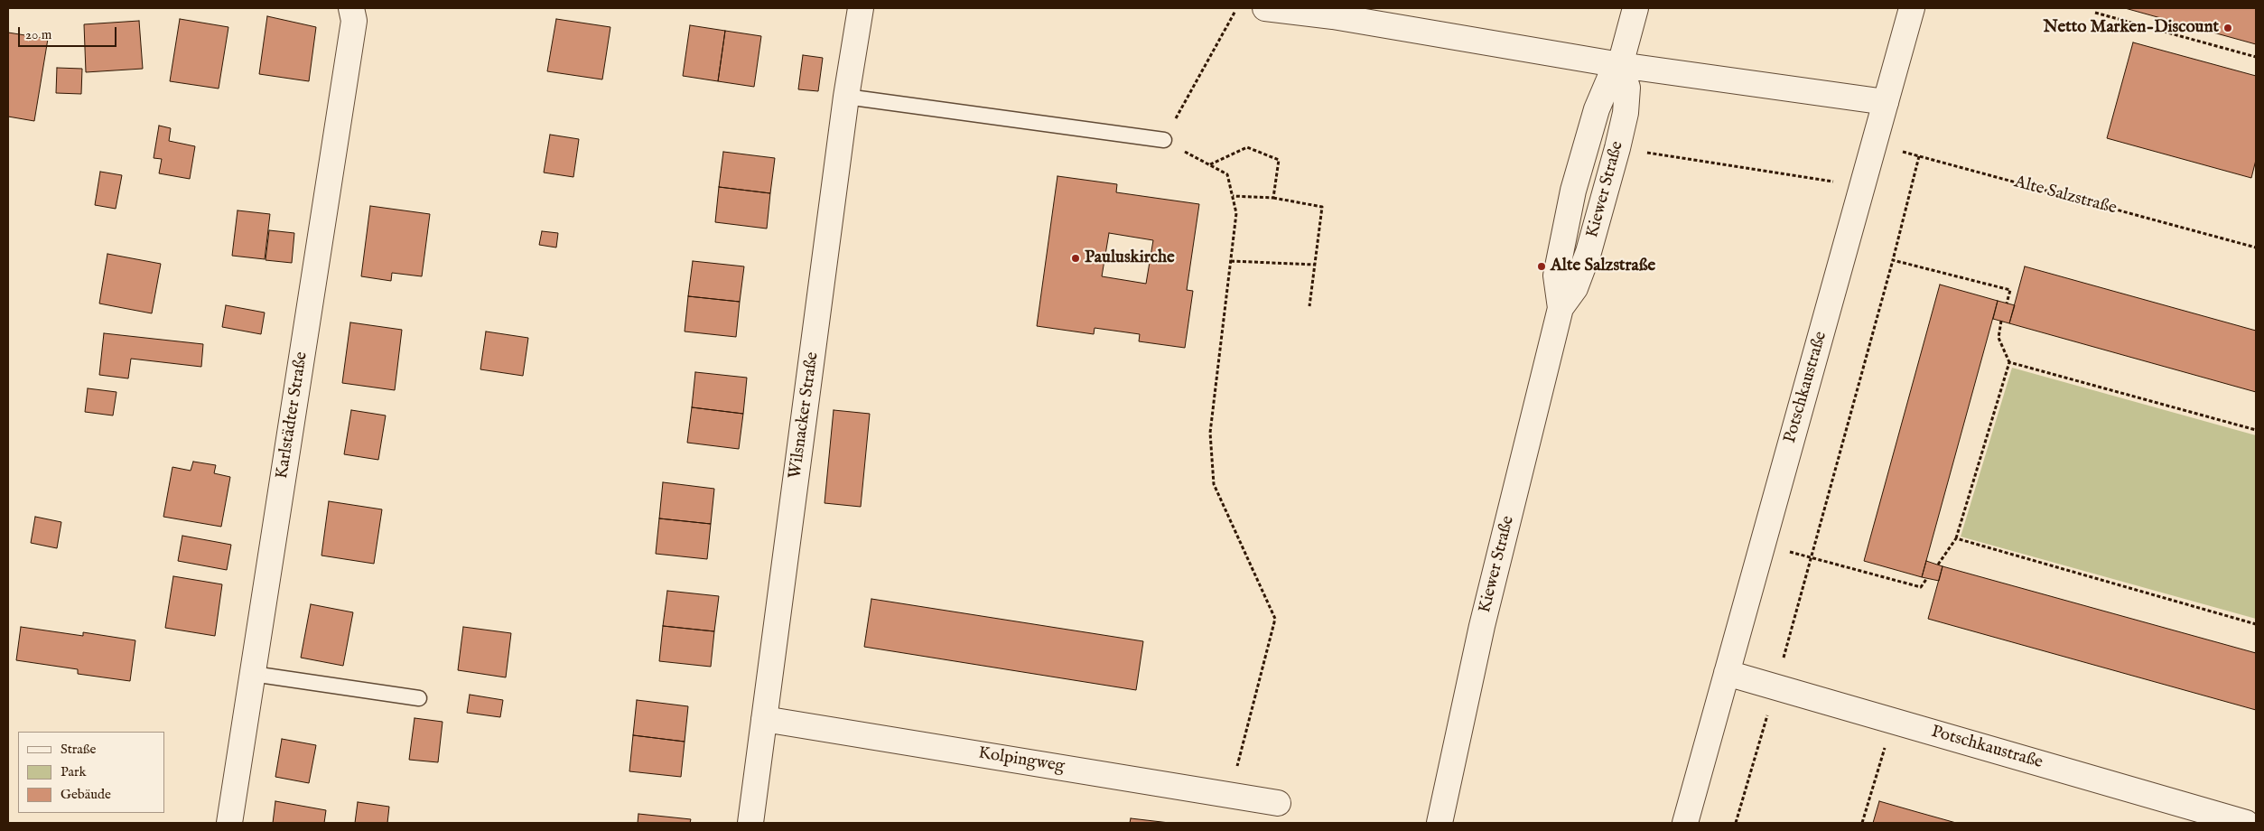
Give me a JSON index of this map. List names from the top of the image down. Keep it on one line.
{"streets":{"street":["Kiewer Straße","Potschkaustraße","Karlstädter Straße","Wilsnacker Straße","Kolpingweg"],"path":["Alte Salzstraße"]},"crossings":[["Alte Salzstraße","Potschkaustraße"],["Wilsnacker Straße","Kolpingweg"]],"places":["Netto Marken-Discount","Pauluskirche","Alte Salzstraße"],"legend":["Straße","Park","Gebäude"],"scale_bar":"20 m"}
